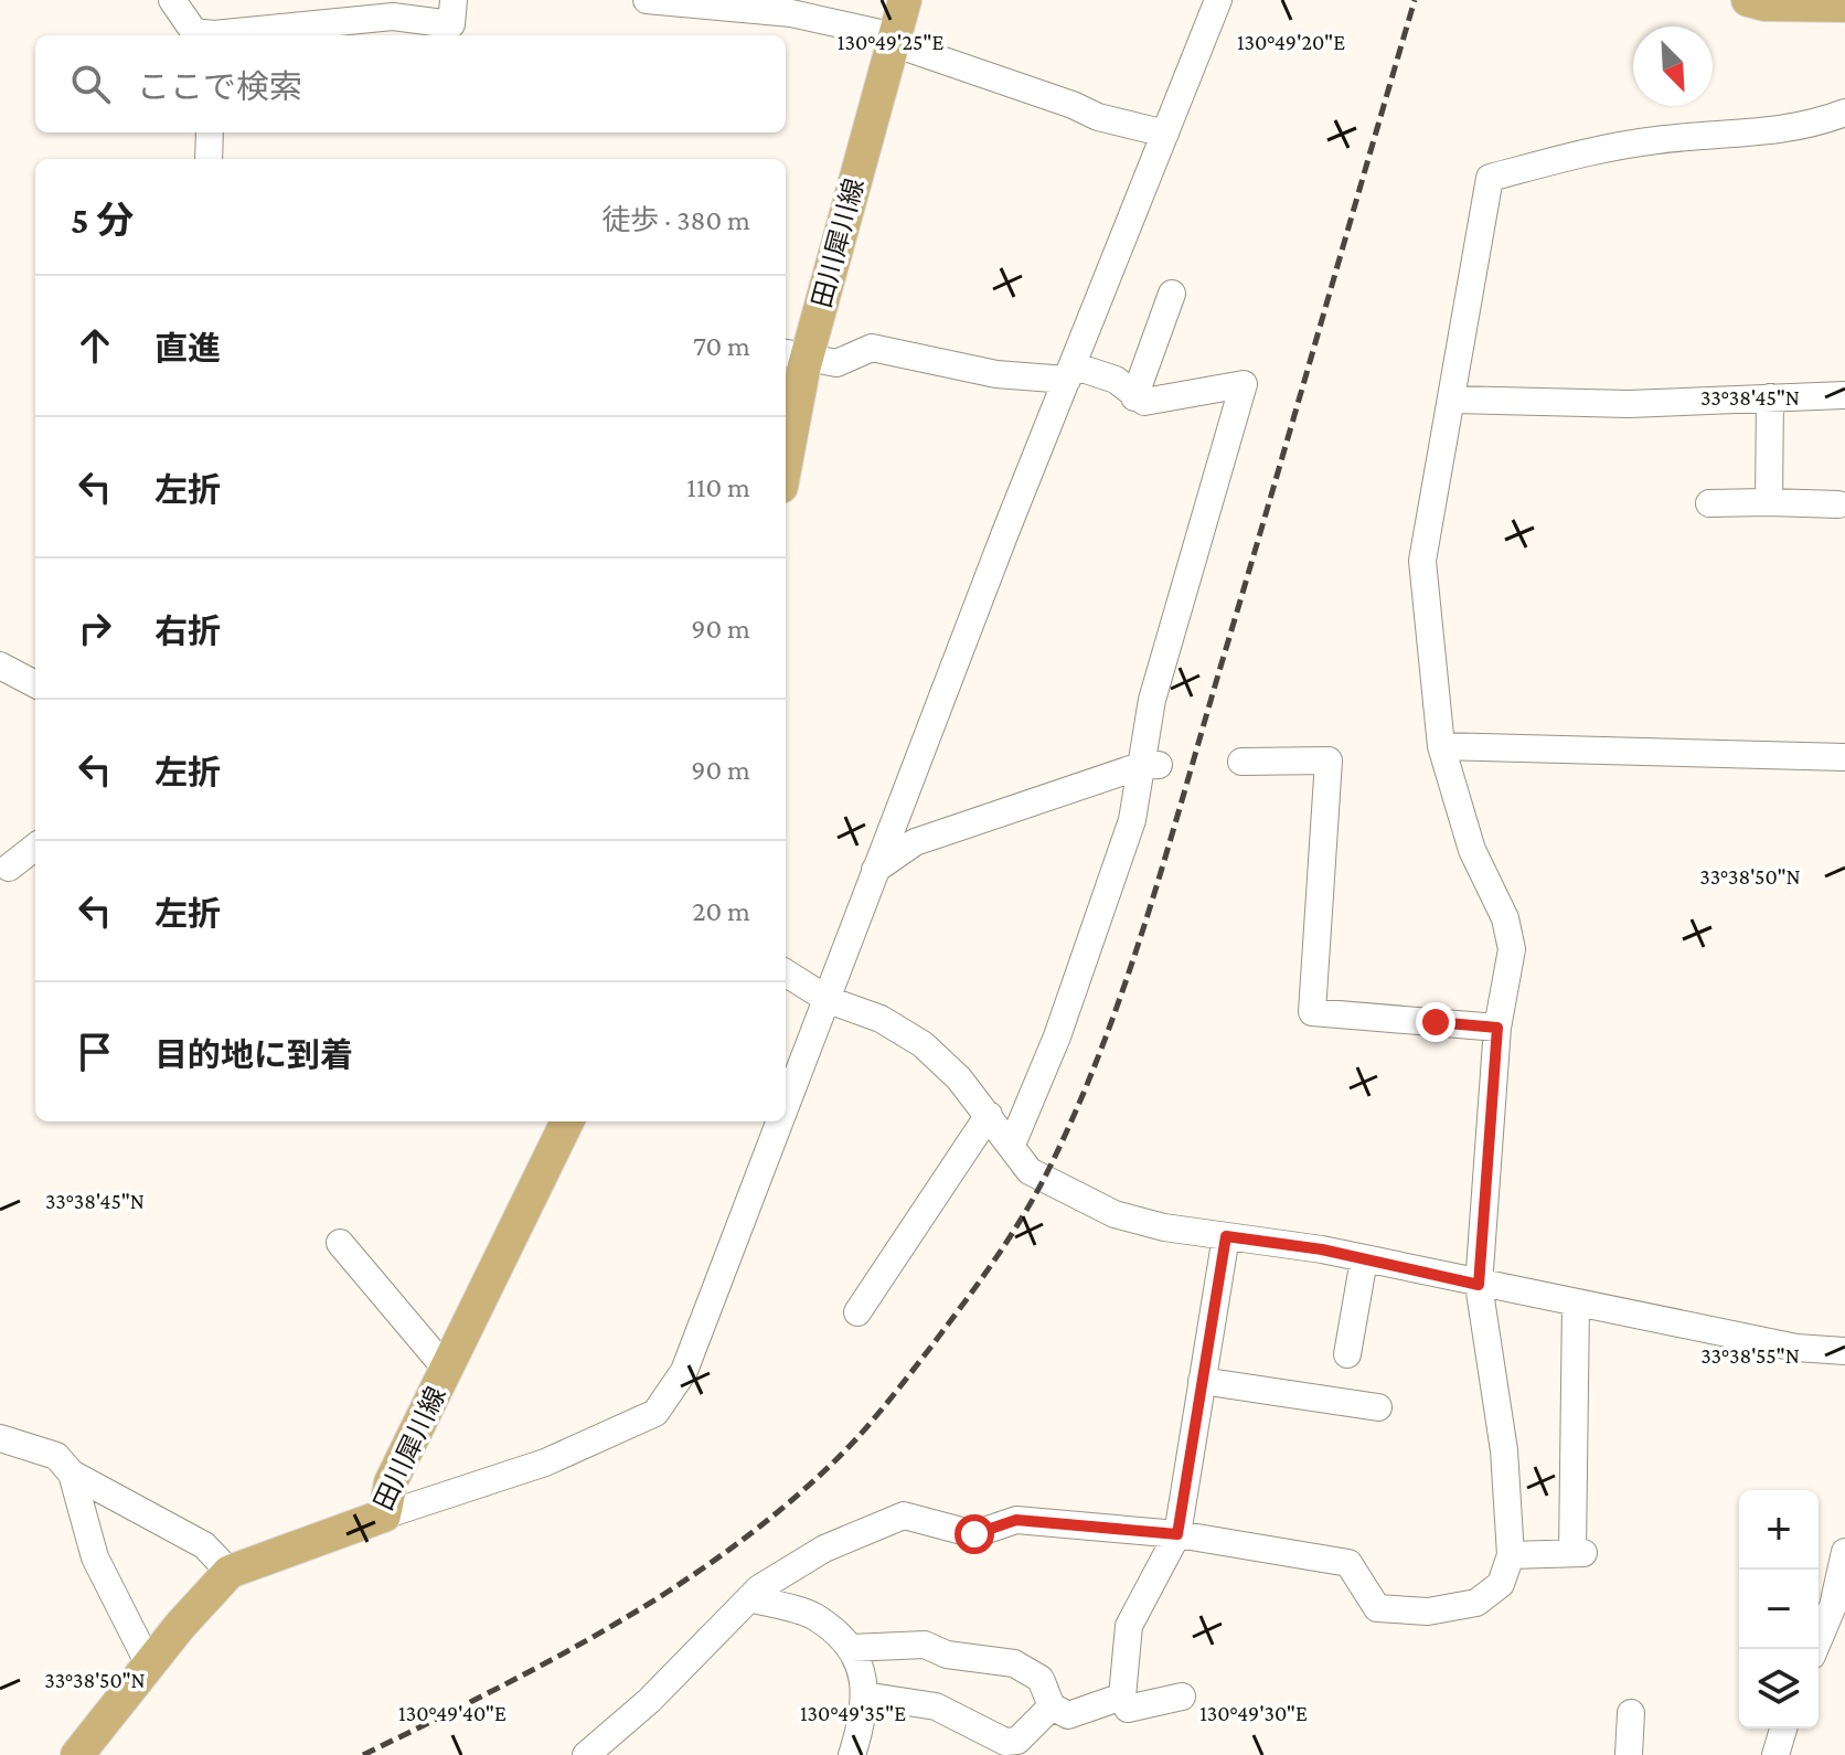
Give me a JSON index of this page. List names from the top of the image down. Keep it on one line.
{"streets":{"main road":["田川犀川線"]},"north":"bottom right","page":{"search":"ここで検索","heading":["5 分","徒歩 · 380 m"],"list":[["直進","70 m"],["左折","110 m"],["右折","90 m"],["左折","90 m"],["左折","20 m"],"目的地に到着"],"map_buttons":["+","−"]},"coordinates":["130°49'25\"E","130°49'20\"E","33°38'45\"N","33°38'50\"N","33°38'55\"N","130°49'40\"E","130°49'35\"E","130°49'30\"E"]}
